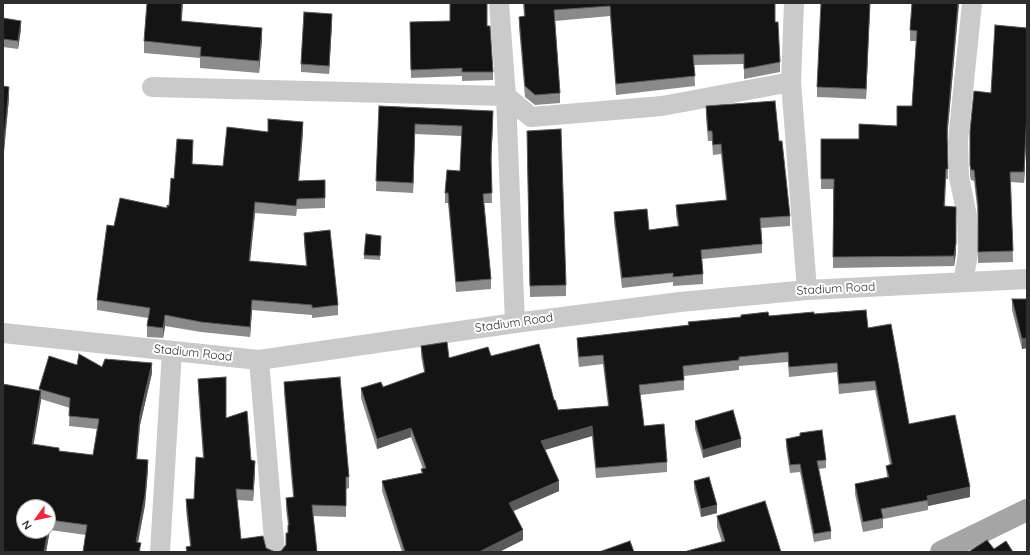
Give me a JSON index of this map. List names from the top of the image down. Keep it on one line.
{"streets":{"street":["Stadium Road"]},"north":"bottom left"}
